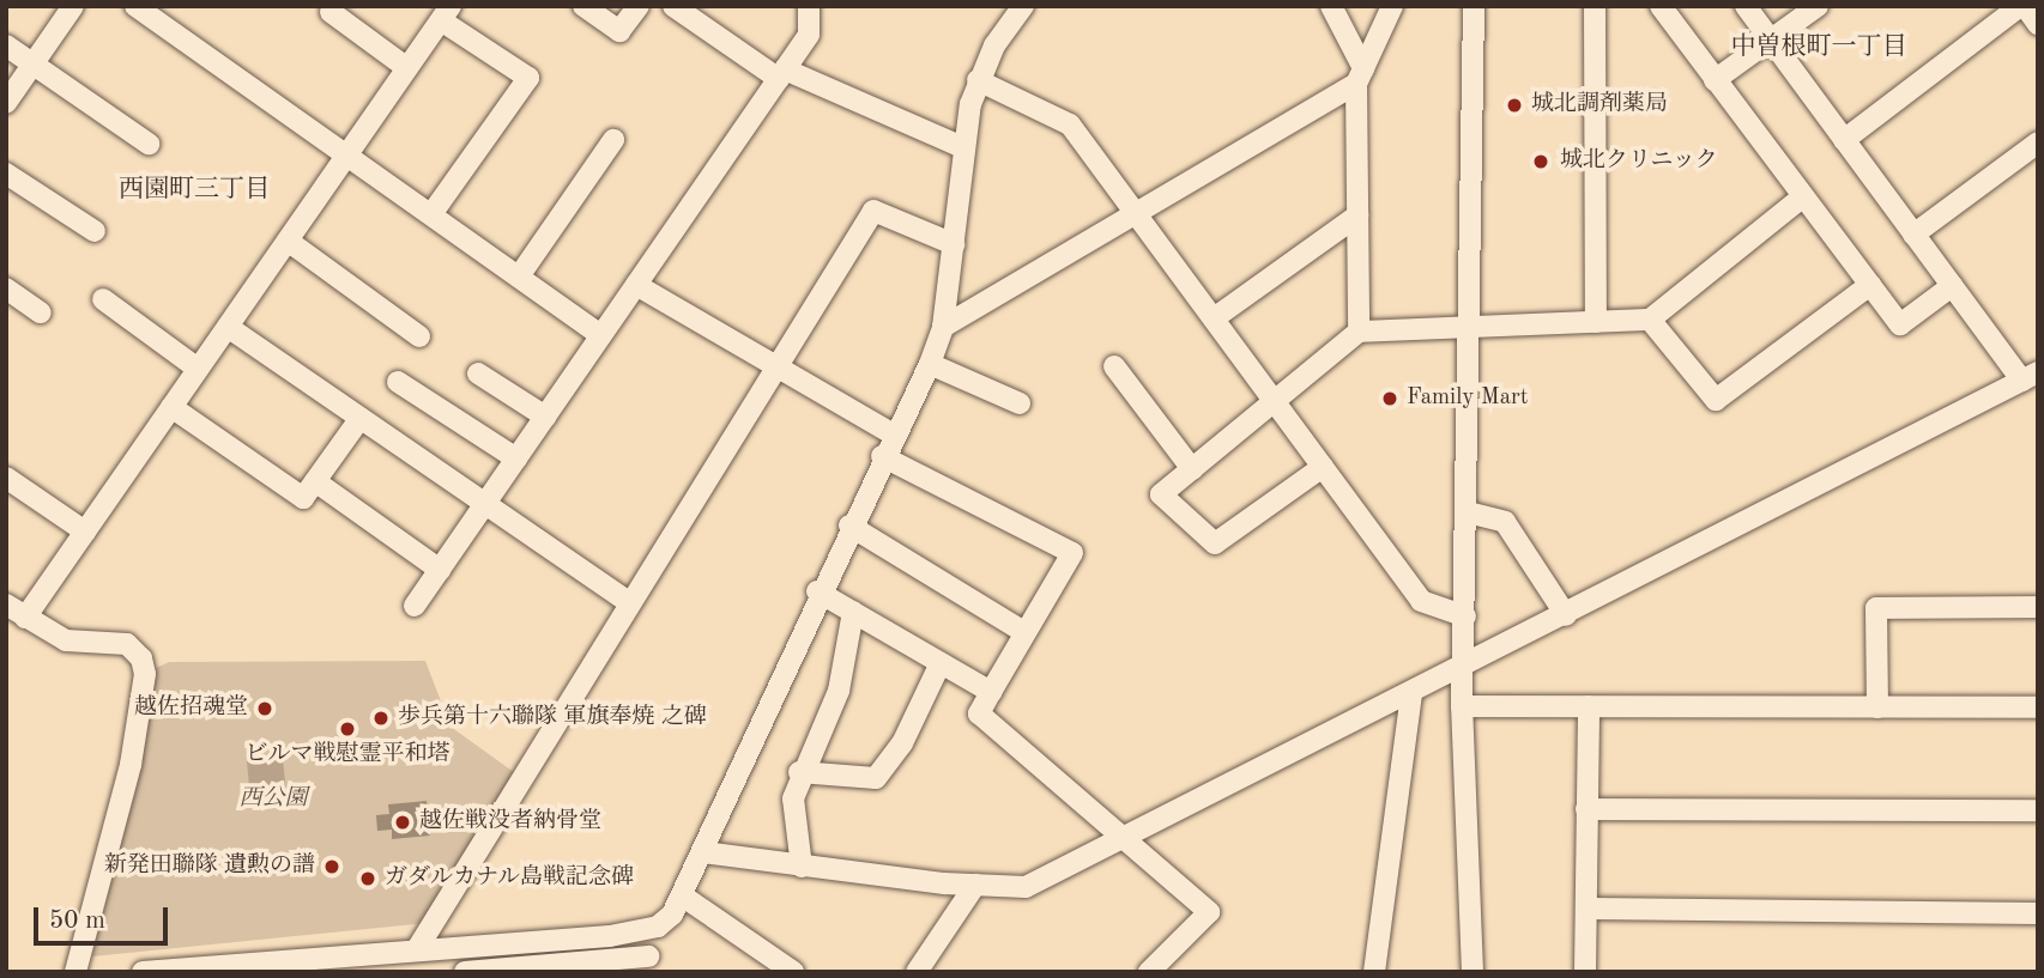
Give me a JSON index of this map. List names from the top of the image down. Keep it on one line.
{"districts":["中曽根町一丁目","西園町三丁目"],"parks":["西公園"],"places":["城北調剤薬局","城北クリニック","Family Mart","越佐招魂堂","歩兵第十六聯隊 軍旗奉焼 之碑","ビルマ戦慰霊平和塔","越佐戦没者納骨堂","新発田聯隊 遺勲の譜","ガダルカナル島戦記念碑"],"scale_bar":"50 m"}
